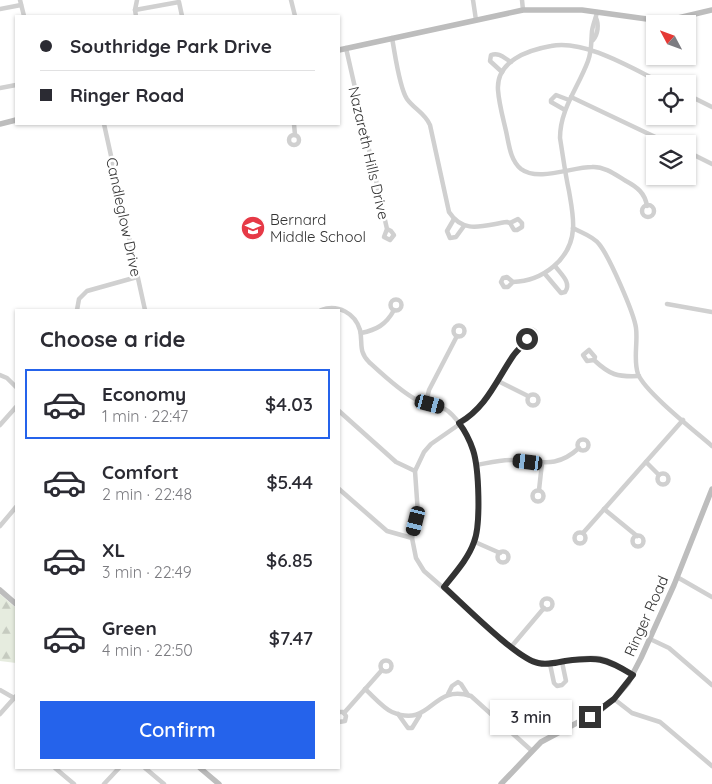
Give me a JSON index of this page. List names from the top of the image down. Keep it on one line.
{"streets":{"street":["Nazareth Hills Drive","Candleglow Drive","Ringer Road"]},"places":{"school or university":["Bernard Middle School"]},"north":"top left","page":{"banner":["Southridge Park Drive","Ringer Road"],"heading":"Choose a ride","list":[{"name":"Economy","note":"1 min · 22:47","value":"$4.03"},{"name":"Comfort","note":"2 min · 22:48","value":"$5.44"},{"name":"XL","note":"3 min · 22:49","value":"$6.85"},{"name":"Green","note":"4 min · 22:50","value":"$7.47"}],"buttons":"Confirm","bubble":"3 min"}}
